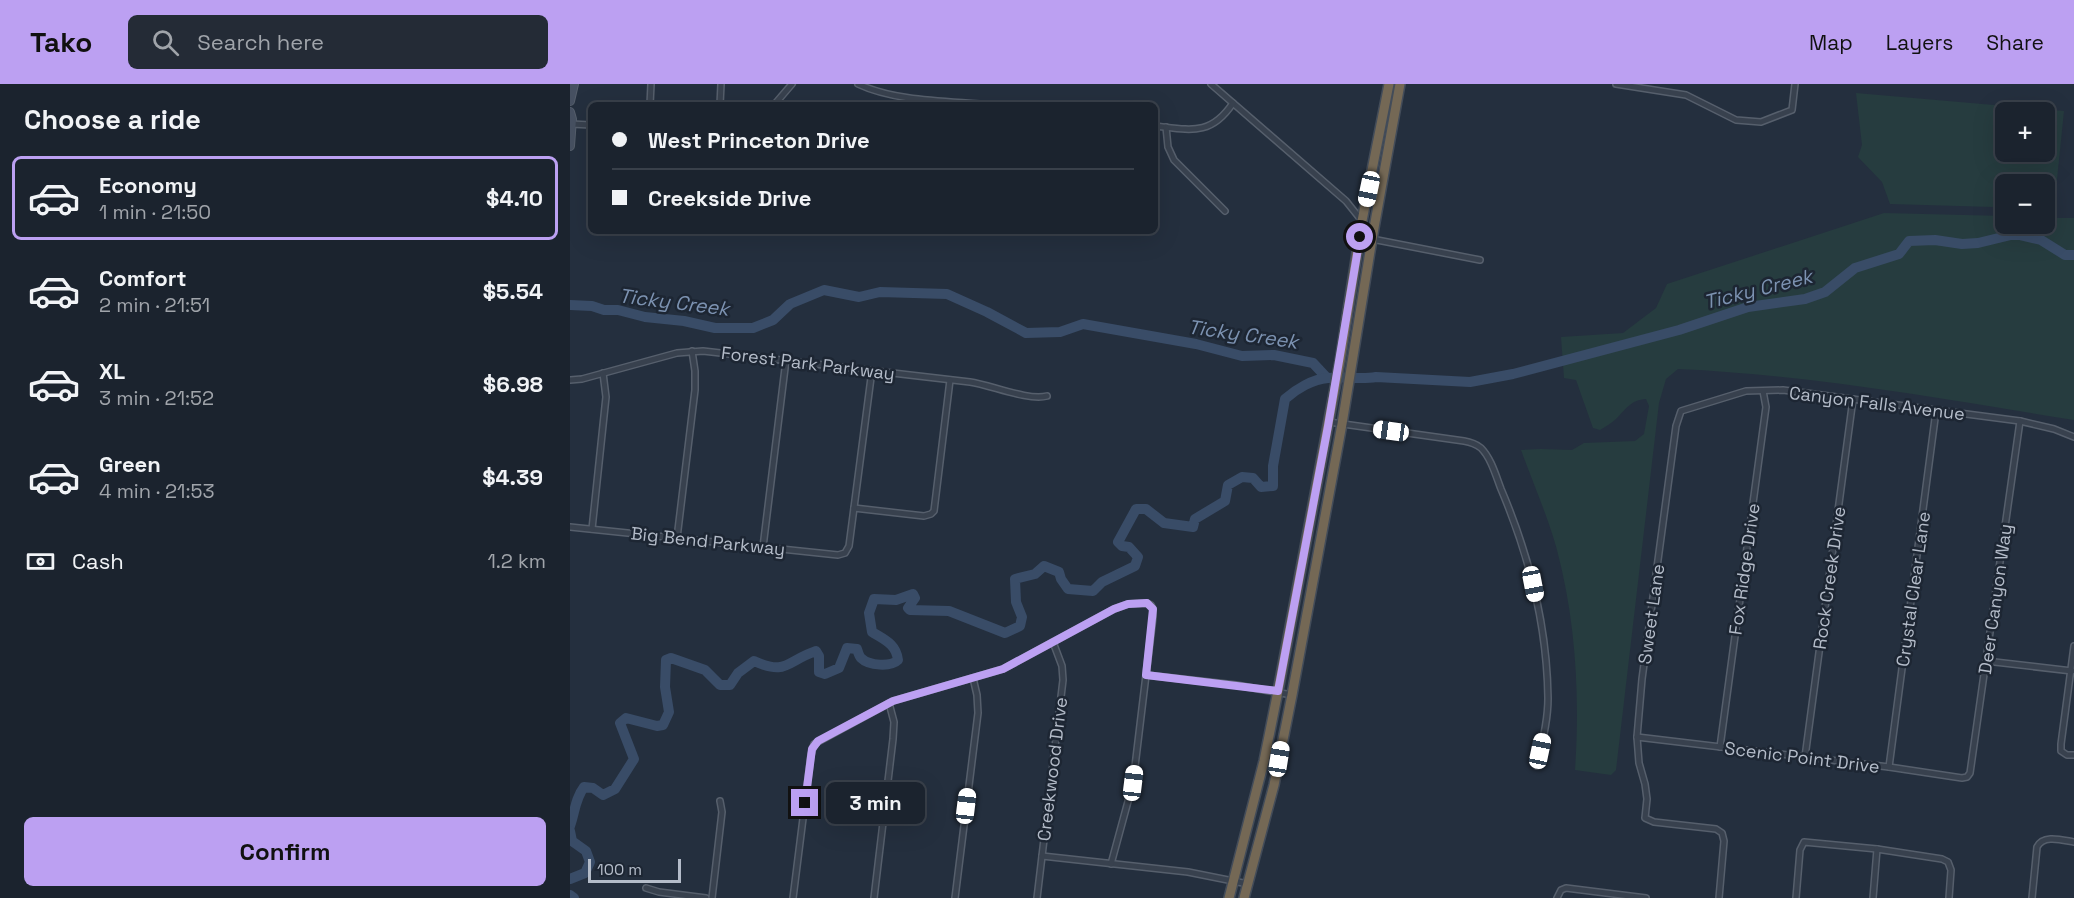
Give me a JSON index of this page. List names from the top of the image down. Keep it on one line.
{"streets":{"street":["Forest Park Parkway","Canyon Falls Avenue","Big Bend Parkway","Fox Ridge Drive","Rock Creek Drive","Crystal Clear Lane","Deer Canyon Way","Sweet Lane","Scenic Point Drive","Creekwood Drive"]},"crossings":[["Canyon Falls Avenue","Fox Ridge Drive"],["Canyon Falls Avenue","Rock Creek Drive"],["Canyon Falls Avenue","Crystal Clear Lane"],["Canyon Falls Avenue","Deer Canyon Way"],["Canyon Falls Avenue","Sweet Lane"],["Fox Ridge Drive","Scenic Point Drive"],["Rock Creek Drive","Scenic Point Drive"],["Crystal Clear Lane","Scenic Point Drive"],["Deer Canyon Way","Scenic Point Drive"],["Sweet Lane","Scenic Point Drive"]],"water":["Ticky Creek"],"scale_bar":"100 m","page":{"header":"Tako","search":"Search here","nav":["Map","Layers","Share"],"heading":"Choose a ride","map_buttons":["+","−"],"banner":["West Princeton Drive","Creekside Drive"],"list":[{"name":"Economy","note":"1 min · 21:50","value":"$4.10"},{"name":"Comfort","note":"2 min · 21:51","value":"$5.54"},{"name":"XL","note":"3 min · 21:52","value":"$6.98"},{"name":"Green","note":"4 min · 21:53","value":"$4.39"}],"pay":["Cash","1.2 km"],"bubble":"3 min","buttons":"Confirm","scale":"100 m"}}
